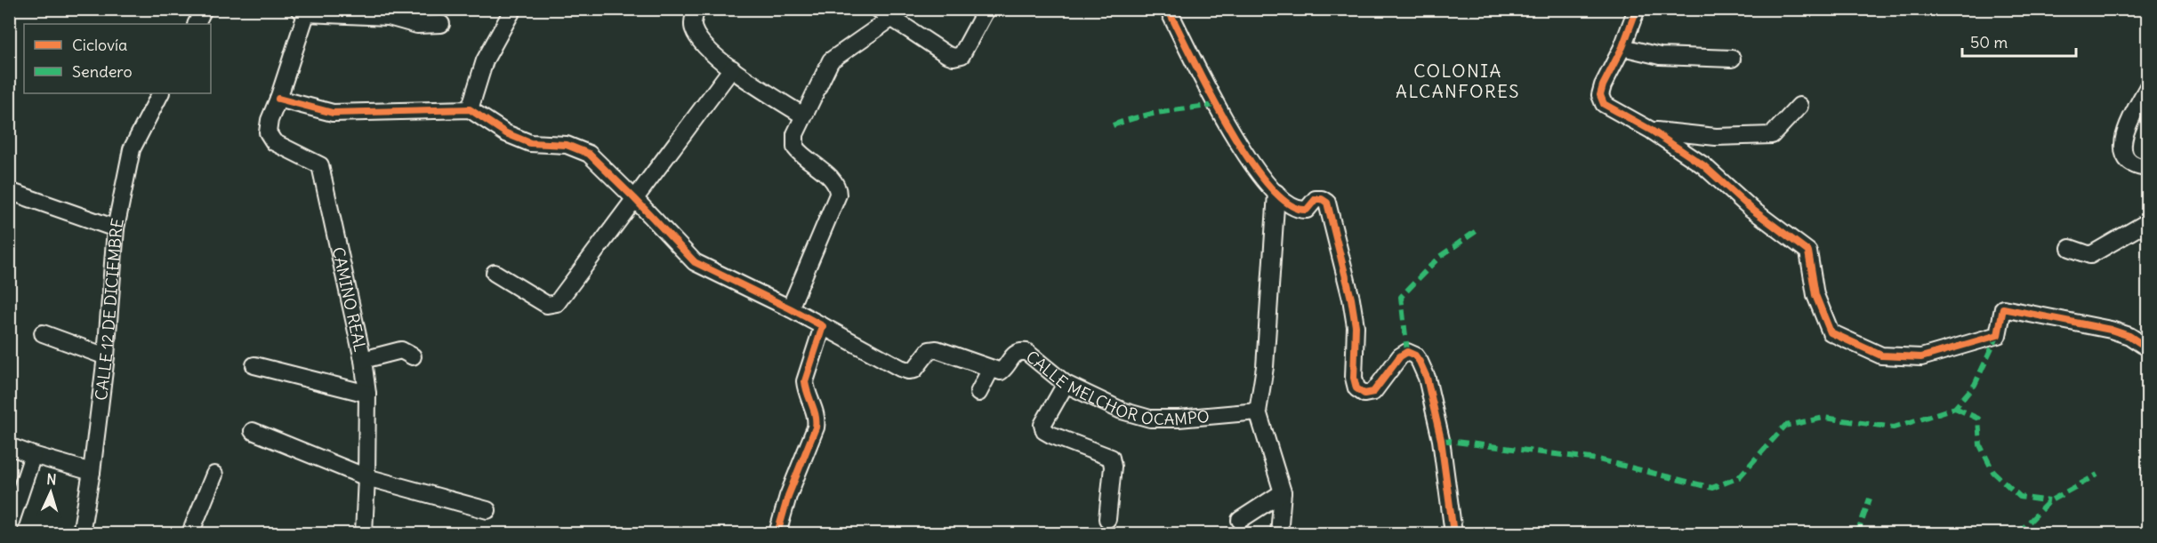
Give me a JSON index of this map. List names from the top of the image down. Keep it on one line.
{"streets":{"street":["CAMINO REAL","CALLE 12 DE DICIEMBRE","CALLE MELCHOR OCAMPO"]},"districts":["COLONIA ALCANFORES"],"legend":["Ciclovía","Sendero"],"scale_bar":"50 m","north":"top"}
